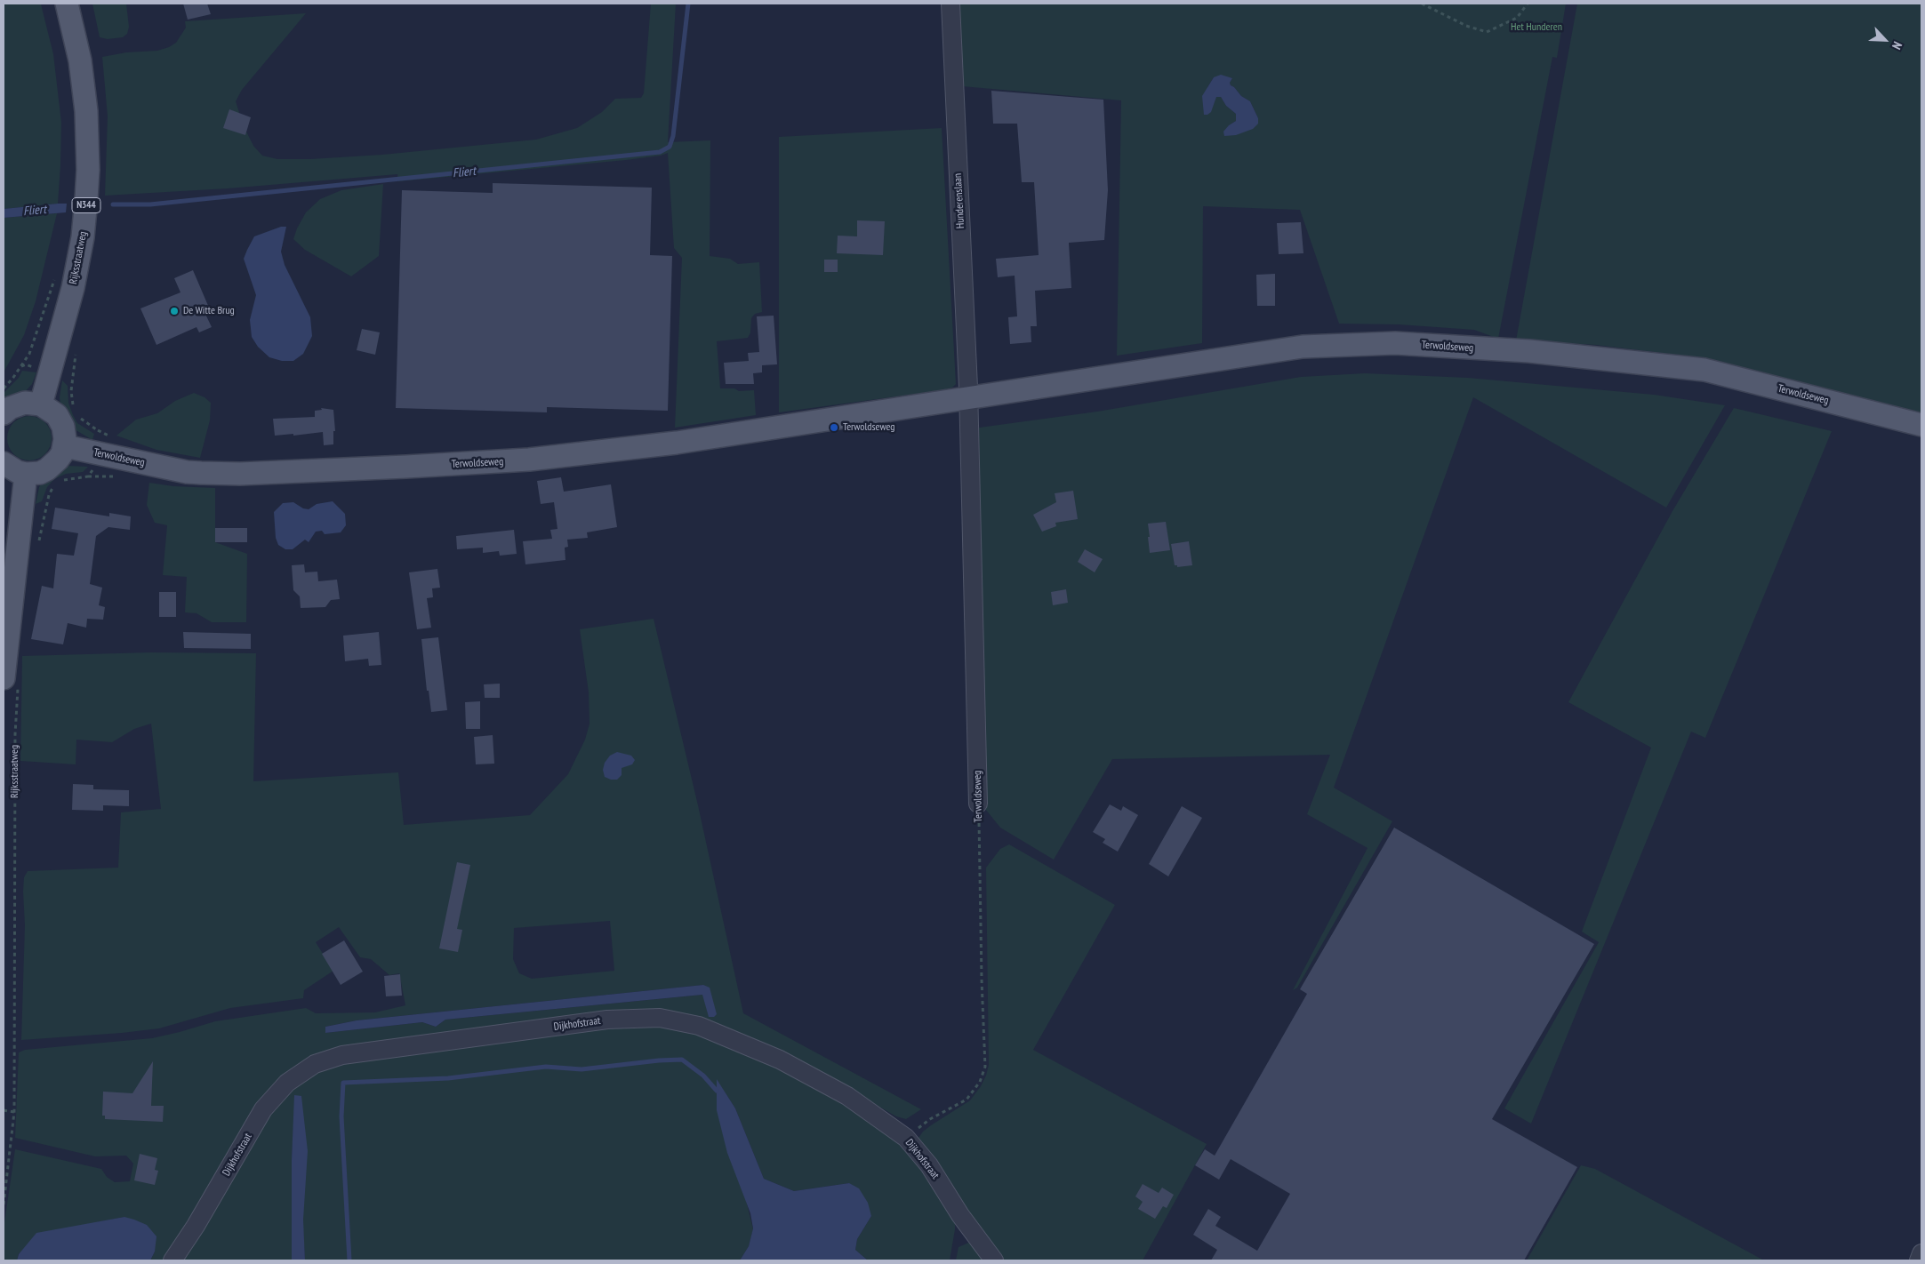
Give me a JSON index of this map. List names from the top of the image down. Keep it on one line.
{"streets":{"main road":["N344","Rijksstraatweg","Terwoldseweg"],"street":["Hunderenslaan","Dijkhofstraat"]},"crossings":[["Hunderenslaan","Terwoldseweg"],["Terwoldseweg","Dijkhofstraat"]],"water":["Fliert"],"parks":["Het Hunderen"],"places":["De Witte Brug","Terwoldseweg"],"north":"bottom right"}
